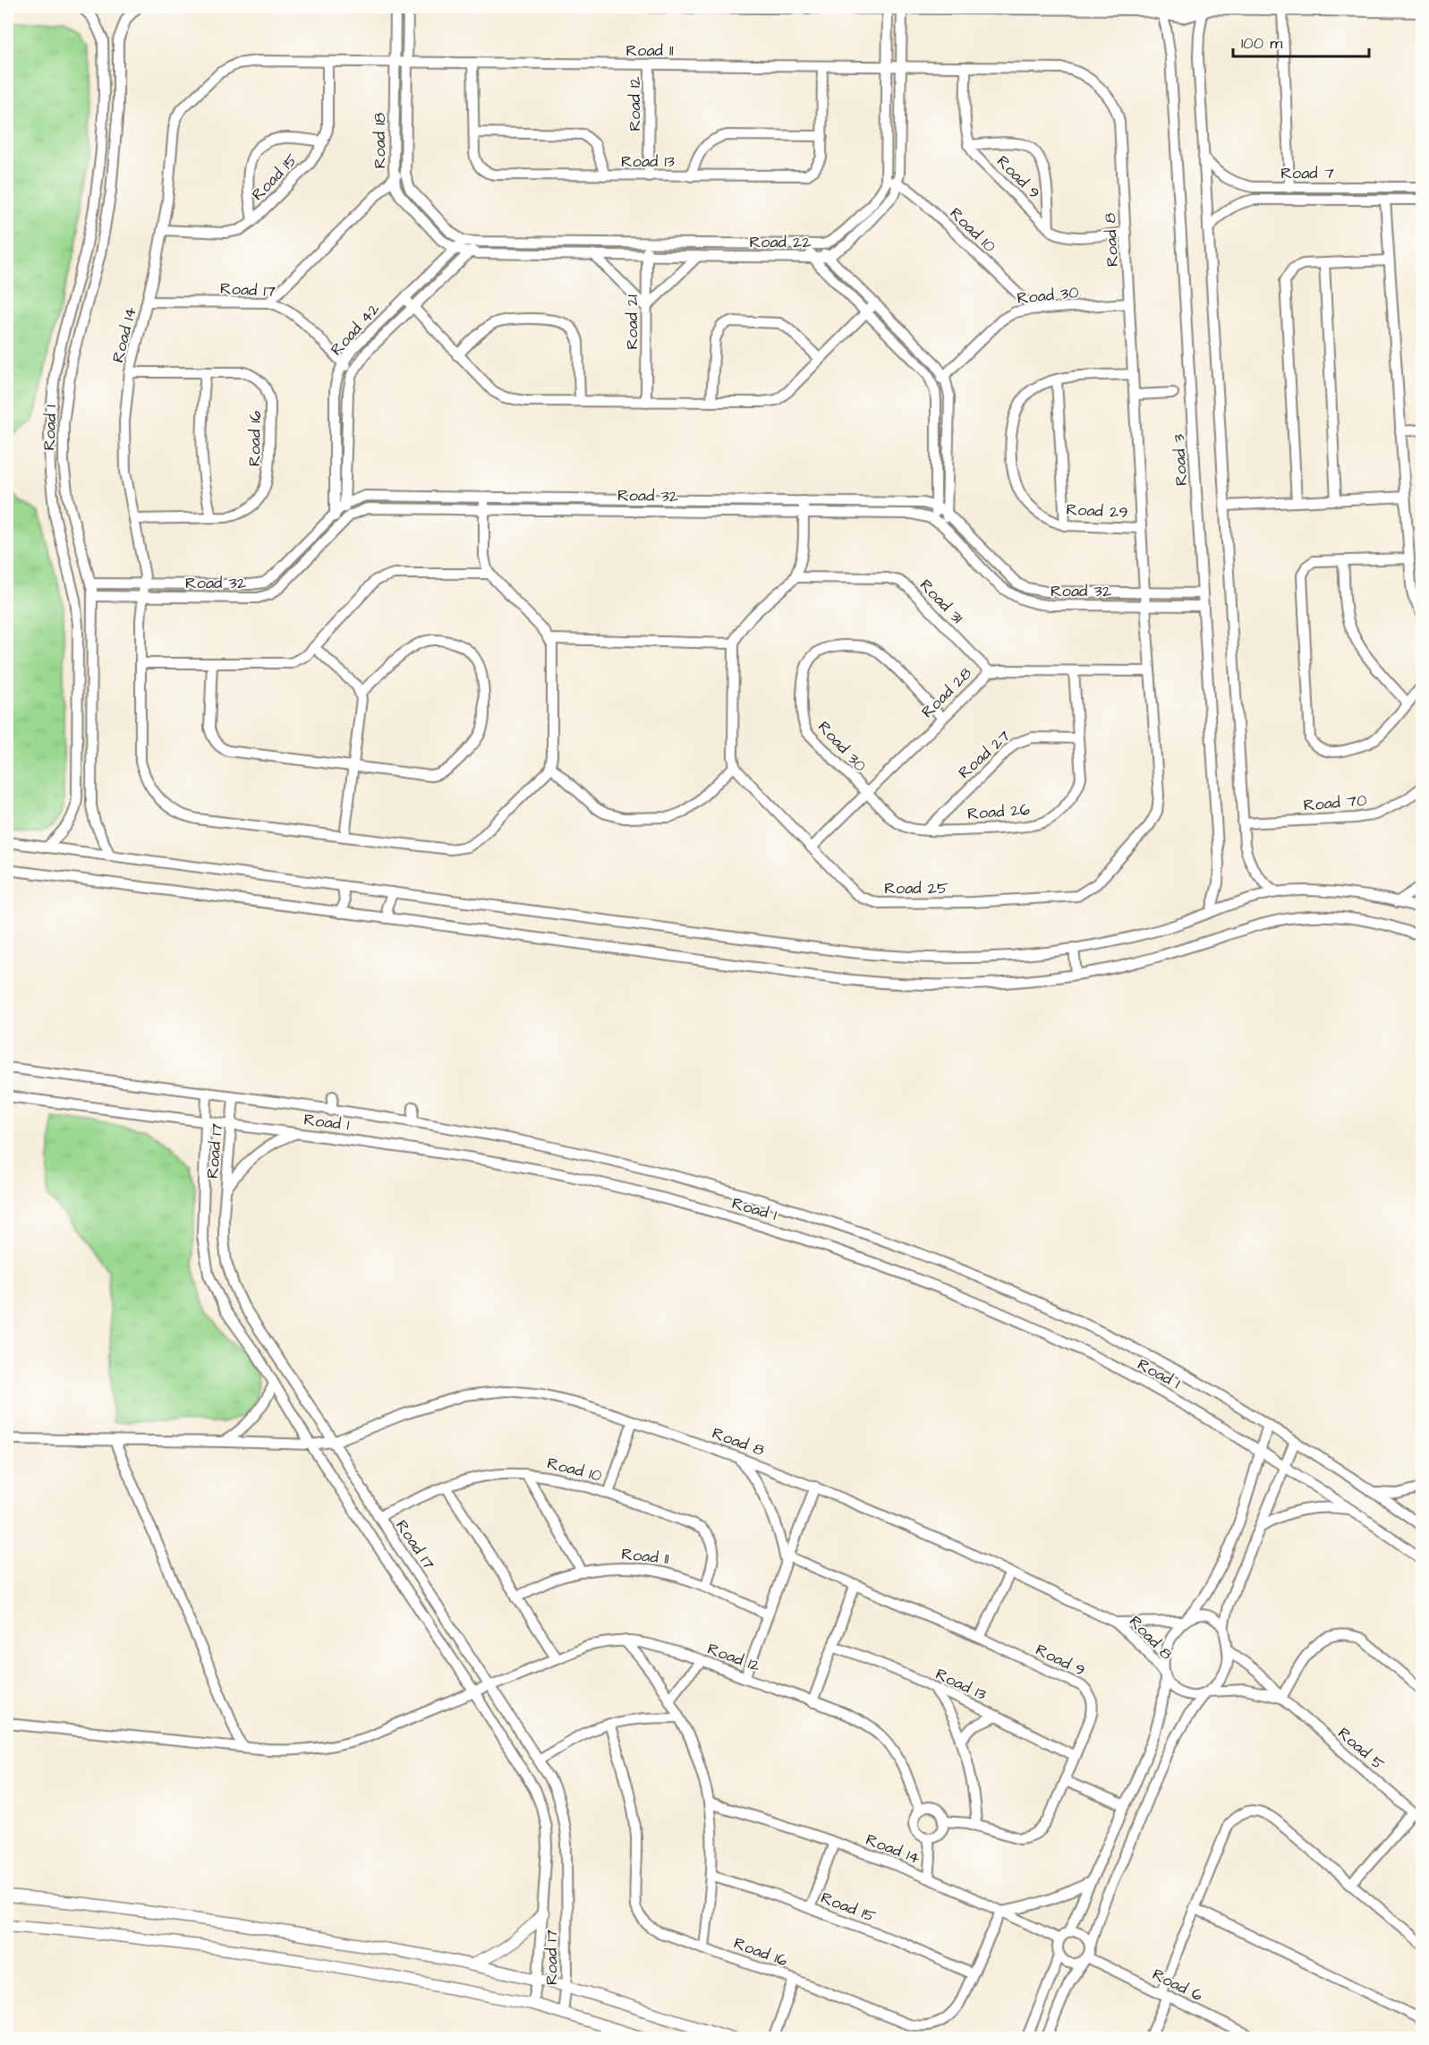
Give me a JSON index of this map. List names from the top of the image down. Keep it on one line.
{"streets":{"street":["Road 11","Road 12","Road 18","Road 13","Road 7","Road 15","Road 9","Road 10","Road 8","Road 22","Road 17","Road 30","Road 21","Road 42","Road 14","Road 1","Road 16","Road 3","Road 32","Road 29","Road 31","Road 28","Road 27","Road 70","Road 26","Road 25","Road 5","Road 6"]},"crossings":[["Road 11","Road 12"],["Road 11","Road 18"],["Road 11","Road 13"],["Road 11","Road 15"],["Road 11","Road 10"],["Road 11","Road 8"],["Road 11","Road 22"],["Road 11","Road 14"],["Road 12","Road 13"],["Road 12","Road 9"],["Road 12","Road 17"],["Road 18","Road 22"],["Road 18","Road 42"],["Road 13","Road 9"],["Road 15","Road 14"],["Road 15","Road 16"],["Road 9","Road 8"],["Road 10","Road 22"],["Road 10","Road 17"],["Road 10","Road 30"],["Road 8","Road 17"],["Road 8","Road 30"],["Road 8","Road 32"],["Road 8","Road 29"],["Road 8","Road 25"],["Road 8","Road 5"],["Road 22","Road 21"],["Road 22","Road 42"],["Road 17","Road 42"],["Road 17","Road 14"],["Road 17","Road 1"],["Road 30","Road 28"],["Road 30","Road 26"],["Road 42","Road 32"],["Road 14","Road 16"],["Road 14","Road 32"],["Road 14","Road 6"],["Road 1","Road 32"],["Road 3","Road 32"],["Road 32","Road 25"],["Road 31","Road 28"],["Road 28","Road 26"],["Road 28","Road 25"],["Road 27","Road 26"]],"scale_bar":"100 m"}
